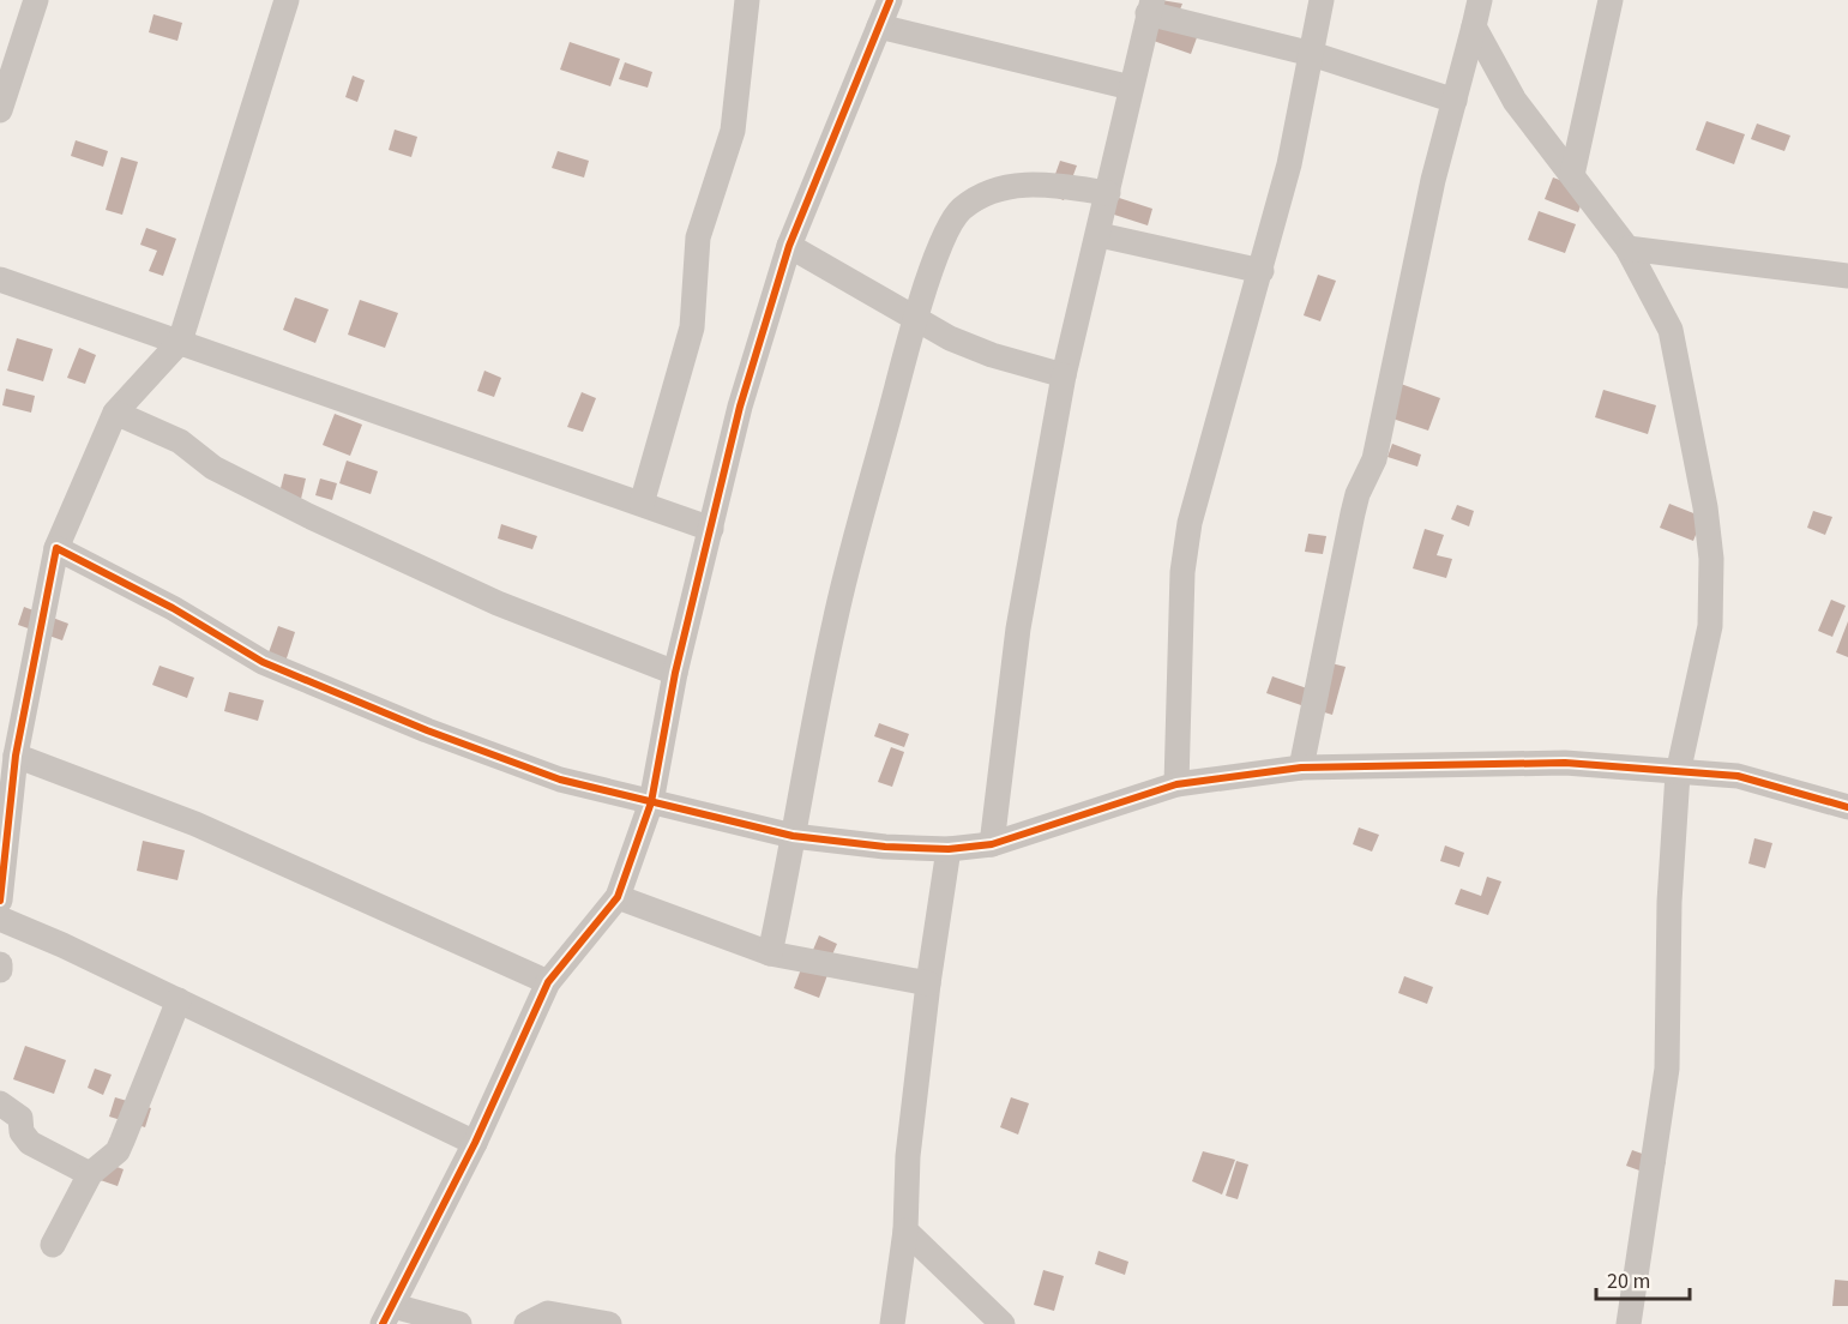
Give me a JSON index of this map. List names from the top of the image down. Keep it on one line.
{"scale_bar":"20 m"}
